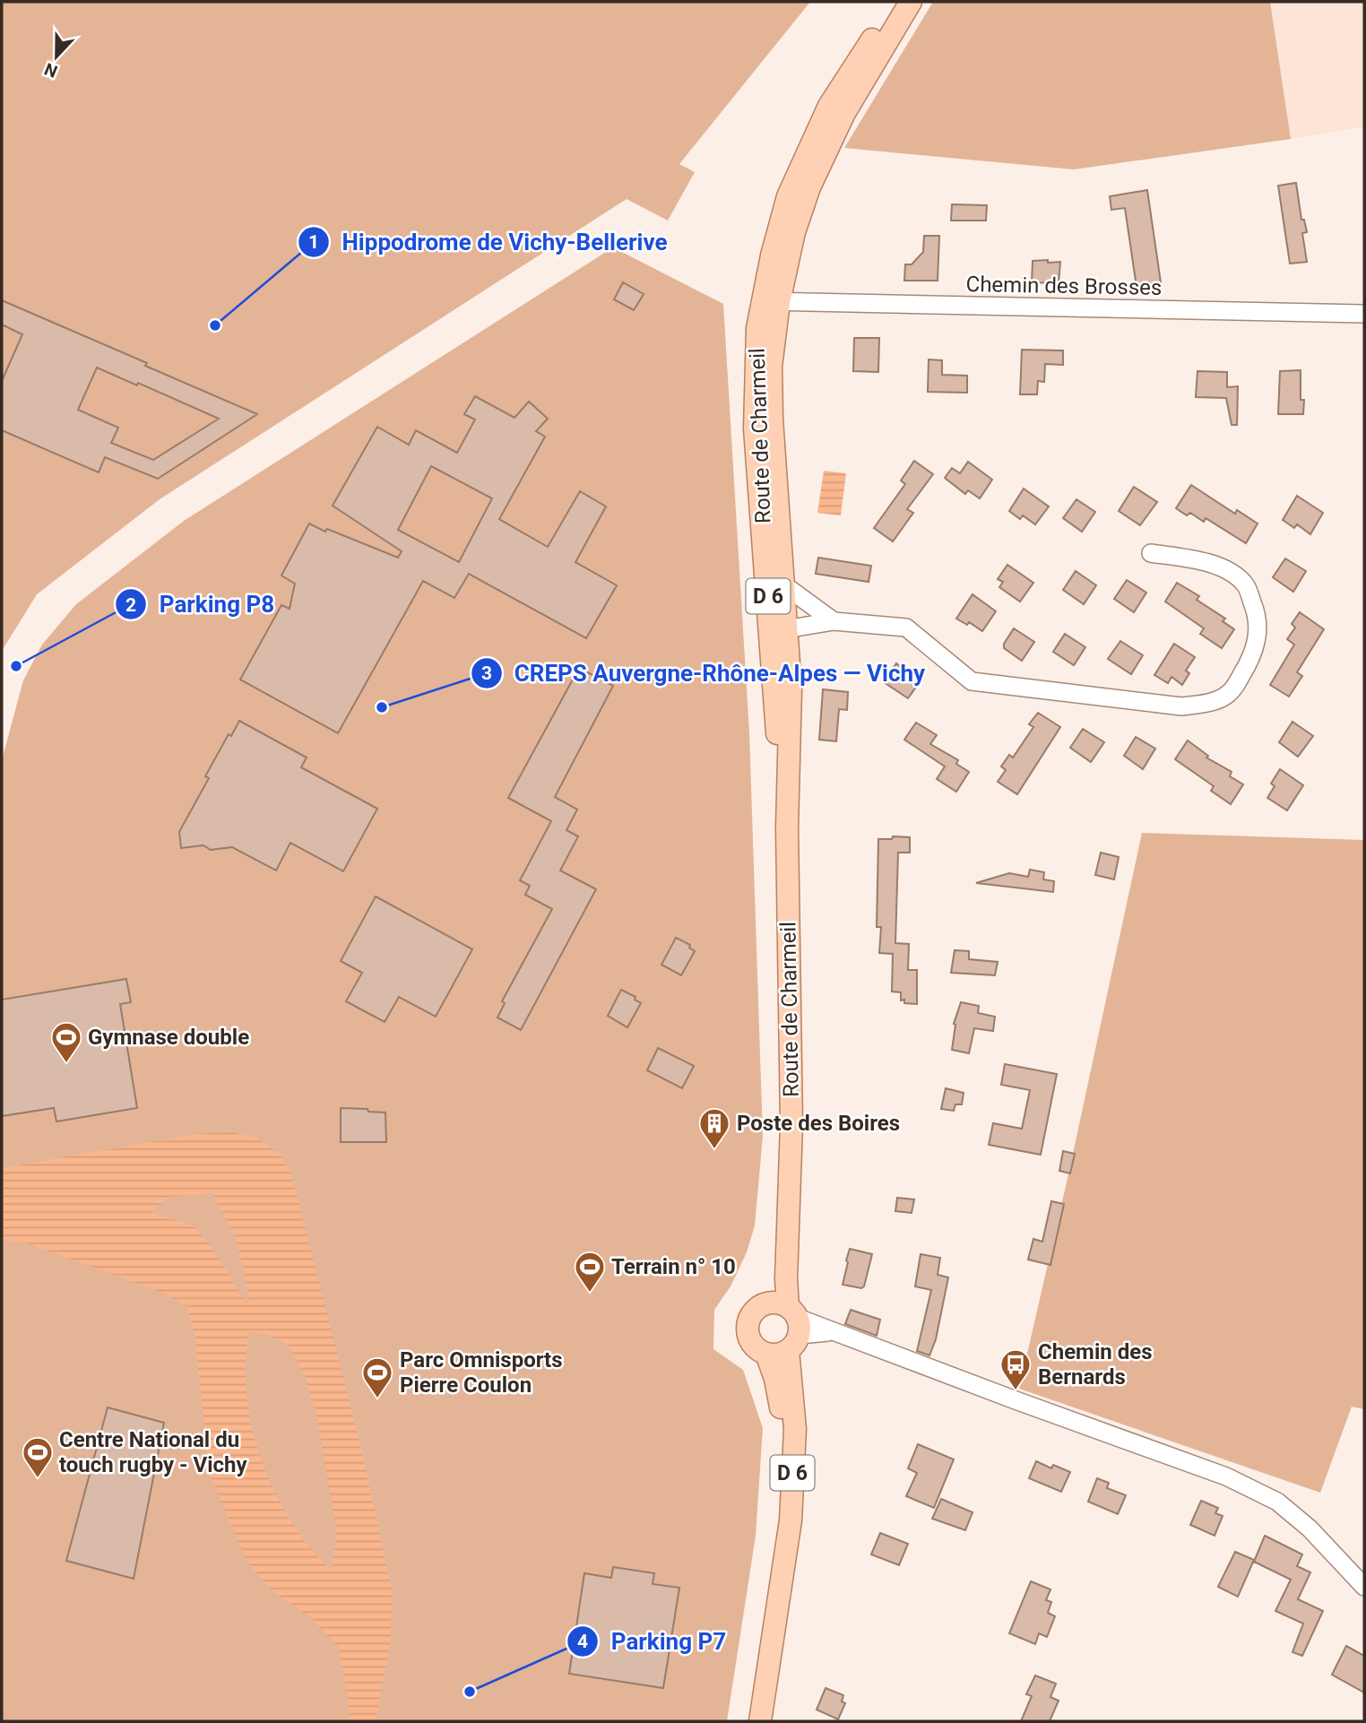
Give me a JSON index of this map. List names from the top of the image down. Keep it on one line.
{"streets":{"main road":["Route de Charmeil","D 6"],"street":["Chemin des Brosses"]},"crossings":[["Chemin des Brosses","Route de Charmeil"]],"places":{"other":["Hippodrome de Vichy-Bellerive","Parking P8","CREPS Auvergne-Rhône-Alpes — Vichy","Parking P7"],"sports":["Gymnase double","Terrain n° 10","Parc Omnisports Pierre Coulon","Centre National du touch rugby - Vichy"],"building":["Poste des Boires"],"bus stop":["Chemin des Bernards"]},"north":"bottom"}
